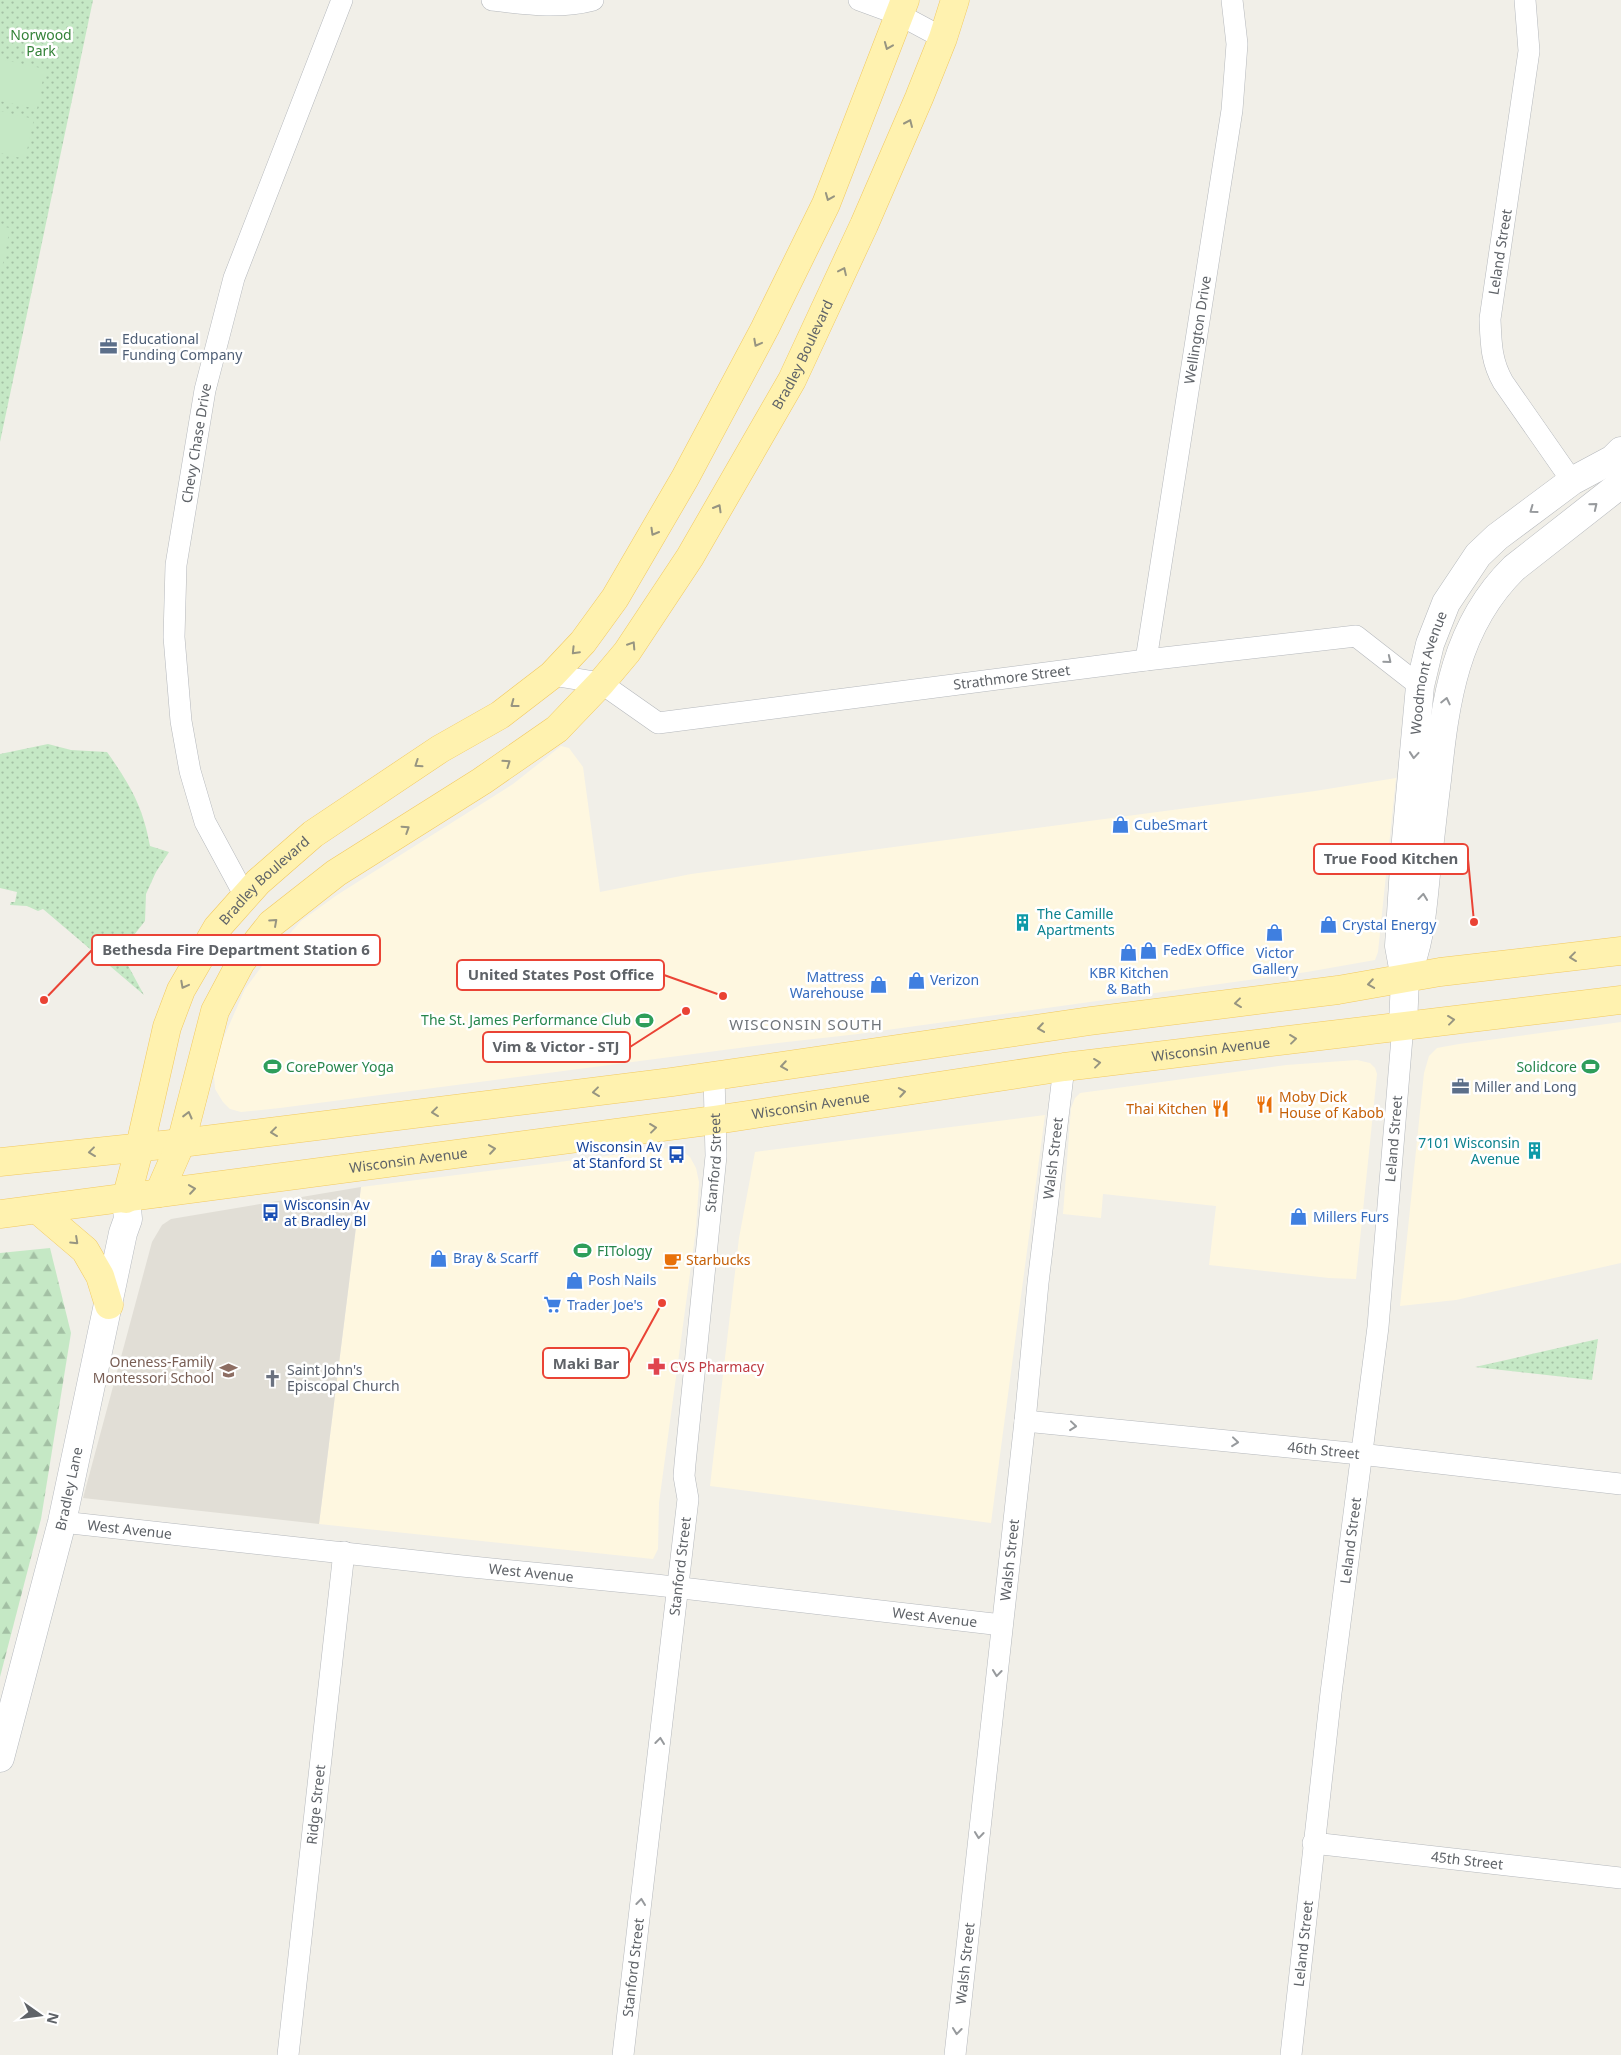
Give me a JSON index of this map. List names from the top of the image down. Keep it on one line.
{"streets":{"main road":["Bradley Boulevard","Wisconsin Avenue"],"street":["Leland Street","Wellington Drive","Chevy Chase Drive","Woodmont Avenue","Strathmore Street","Walsh Street","Stanford Street","46th Street","Bradley Lane","West Avenue","Ridge Street","45th Street"]},"crossings":[["Leland Street","Woodmont Avenue"],["Leland Street","Wisconsin Avenue"],["Leland Street","46th Street"],["Leland Street","45th Street"],["Wellington Drive","Strathmore Street"],["Bradley Boulevard","Chevy Chase Drive"],["Bradley Boulevard","Strathmore Street"],["Bradley Boulevard","Wisconsin Avenue"],["Bradley Boulevard","Bradley Lane"],["Woodmont Avenue","Strathmore Street"],["Woodmont Avenue","Wisconsin Avenue"],["Wisconsin Avenue","Walsh Street"],["Wisconsin Avenue","Stanford Street"],["Wisconsin Avenue","Bradley Lane"],["Walsh Street","46th Street"],["Walsh Street","West Avenue"],["Stanford Street","West Avenue"],["Bradley Lane","West Avenue"],["West Avenue","Ridge Street"]],"one_way":["Walsh Street","Stanford Street","46th Street"],"districts":["WISCONSIN SOUTH"],"parks":["Norwood Park"],"places":{"office":["Educational Funding Company","Miller and Long"],"shop":["CubeSmart","Crystal Energy","Victor Gallery","FedEx Office","KBR Kitchen & Bath","Verizon","Mattress Warehouse","Millers Furs","Bray & Scarff","Posh Nails"],"building":["The Camille Apartments","7101 Wisconsin Avenue"],"other":["True Food Kitchen","United States Post Office","Bethesda Fire Department Station 6","Vim & Victor - STJ","Maki Bar"],"sports":["The St. James Performance Club","CorePower Yoga","Solidcore","FITology"],"restaurant":["Moby Dick House of Kabob","Thai Kitchen"],"bus stop":["Wisconsin Av at Stanford St","Wisconsin Av at Bradley Bl"],"cafe":["Starbucks"],"supermarket":["Trader Joe's"],"pharmacy":["CVS Pharmacy"],"school or university":["Oneness-Family Montessori School"],"church":["Saint John's Episcopal Church"]},"north":"right"}
